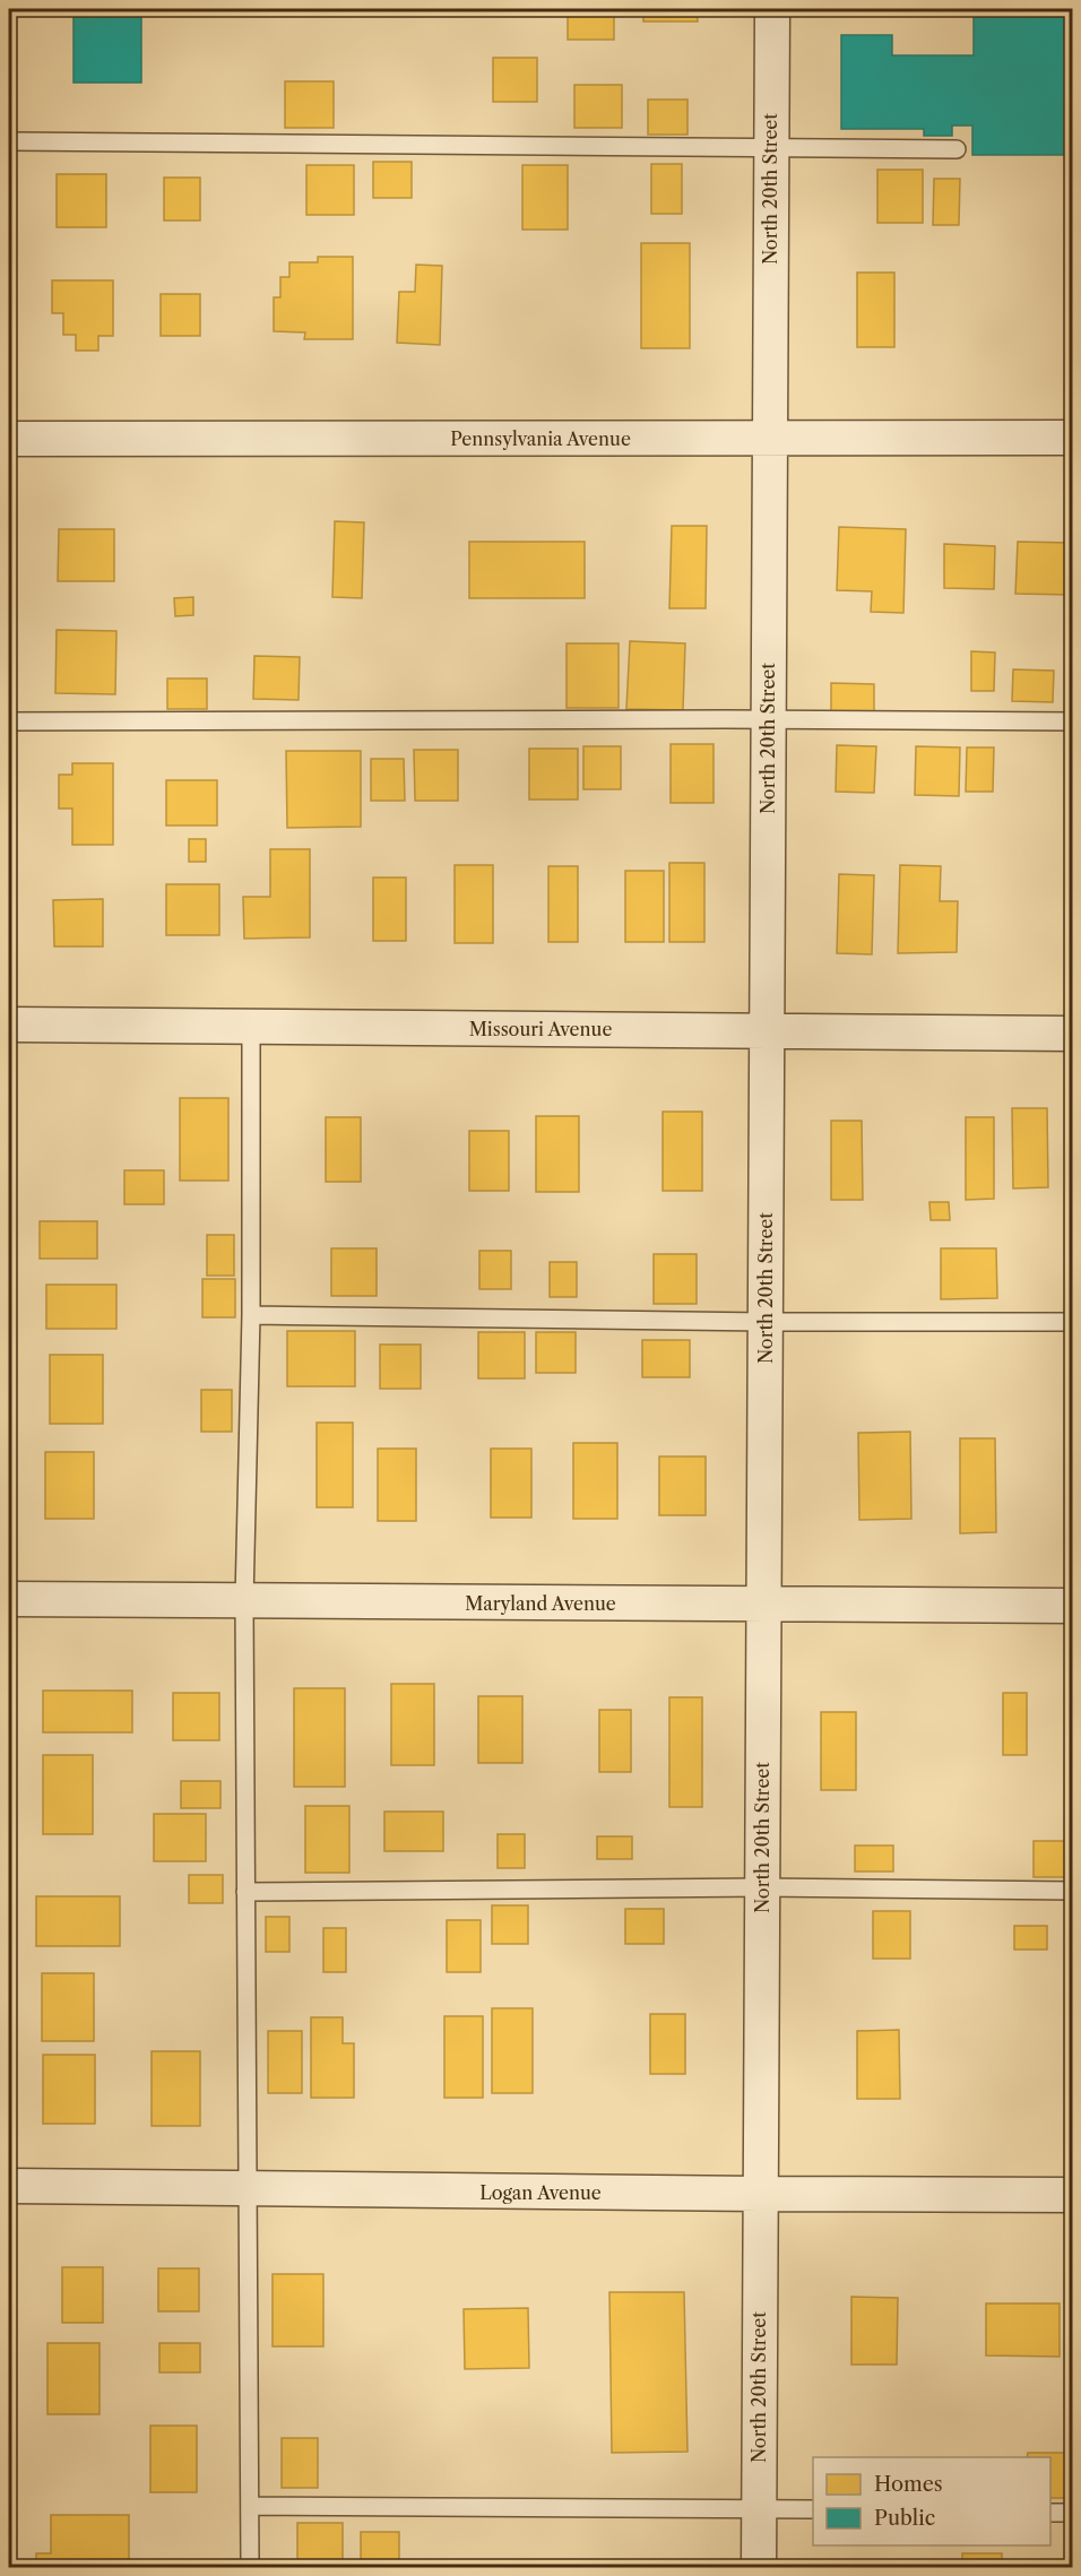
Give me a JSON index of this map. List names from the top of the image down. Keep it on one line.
{"streets":{"street":["North 20th Street","Pennsylvania Avenue","Missouri Avenue","Maryland Avenue","Logan Avenue"]},"crossings":[["North 20th Street","Pennsylvania Avenue"],["North 20th Street","Missouri Avenue"],["North 20th Street","Maryland Avenue"],["North 20th Street","Logan Avenue"]],"legend":["Homes","Public"]}
